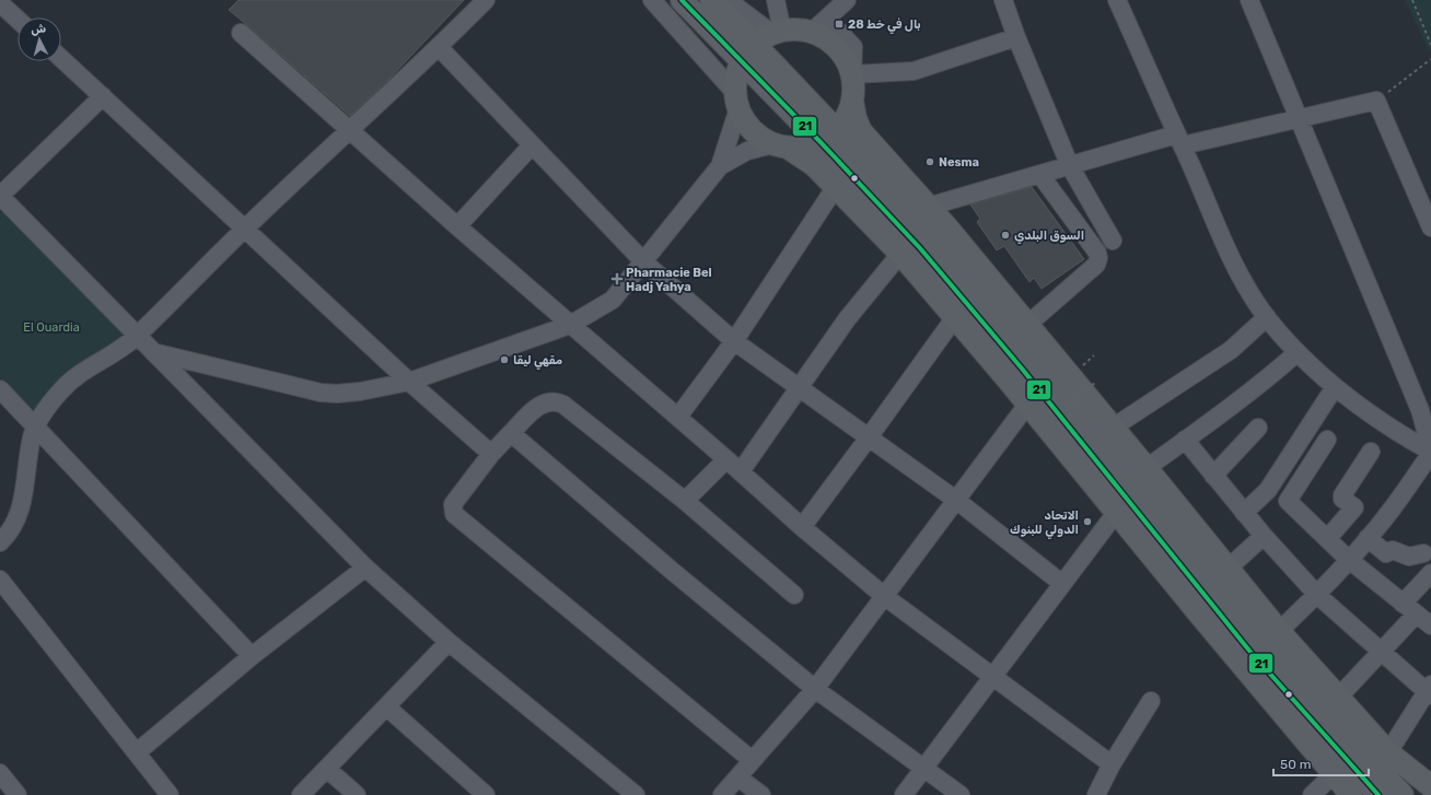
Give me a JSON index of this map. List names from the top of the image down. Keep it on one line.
{"parks":["El Ouardia"],"places":{"transit":["بال في خط 28"],"other":["Nesma","السوق البلدي","مقهي ليقا","الاتحاد الدولي للبنوك"],"health":["Pharmacie Bel Hadj Yahya"]},"lines":["transit line 21"],"scale_bar":"50 m","north":"top"}
